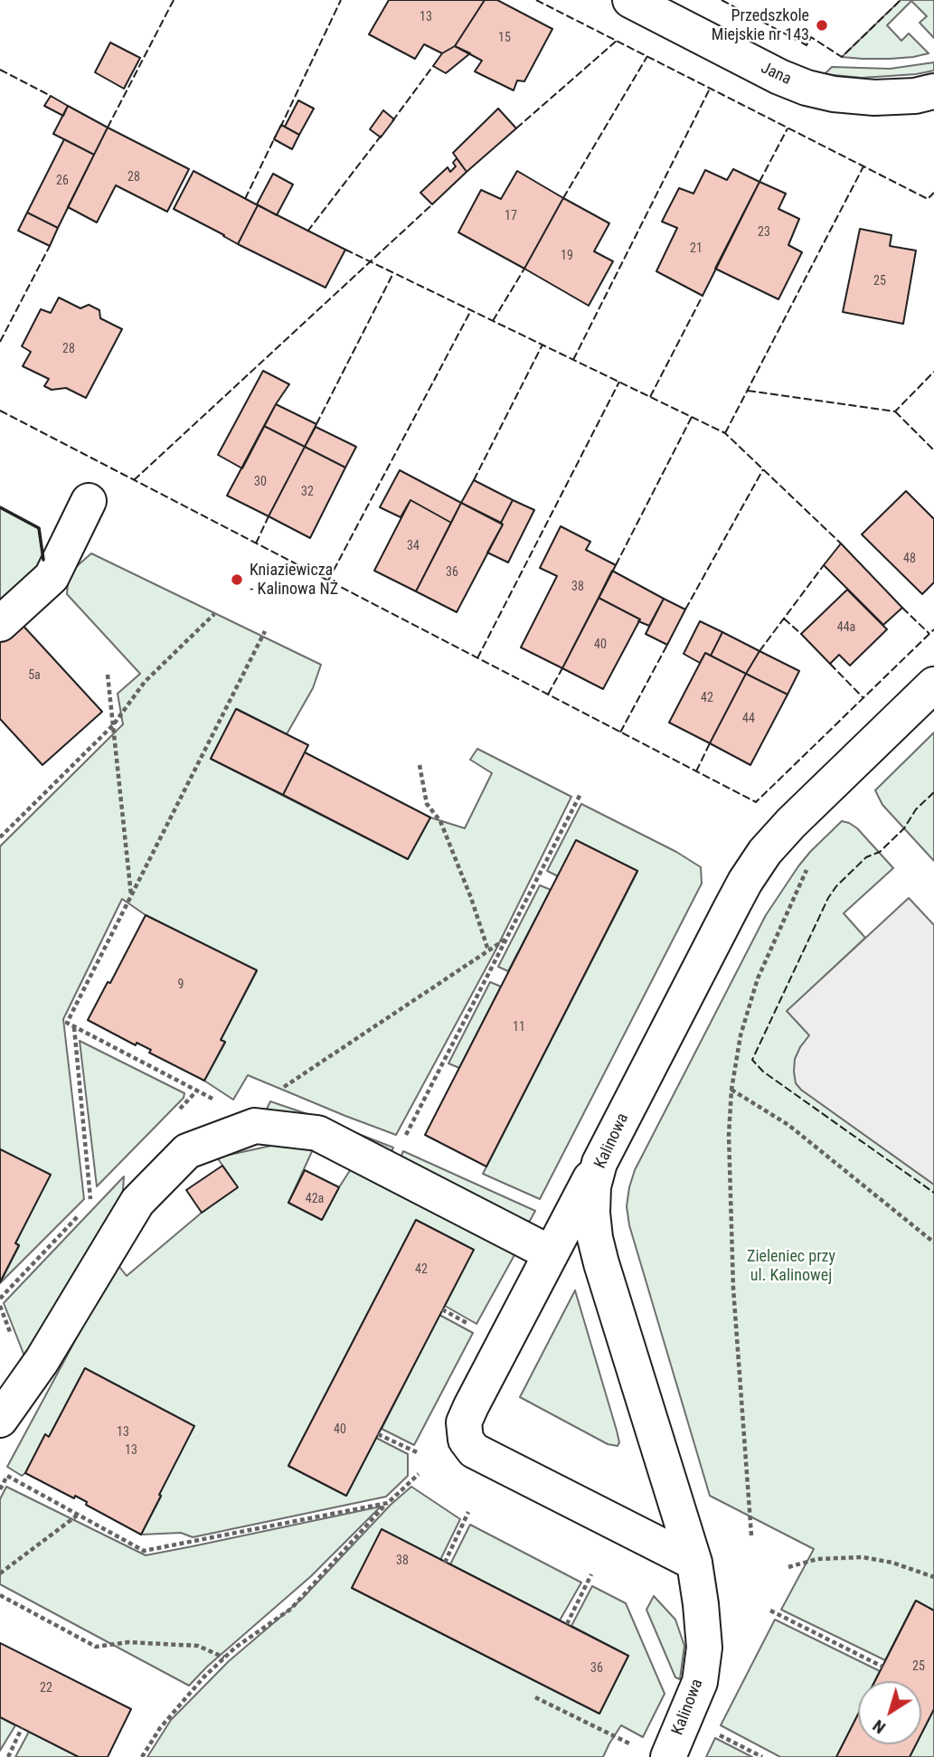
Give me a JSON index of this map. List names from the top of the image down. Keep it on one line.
{"streets":{"street":["Jana","Kalinowa"]},"parks":["Zieleniec przy ul. Kalinowej"],"places":["Przedszkole Miejskie nr 143","Kniaziewicza - Kalinowa NŻ"],"house_numbers":["13","15","28","26","17","23","21","19","25","28","30","32","34","48","36","38","44a","40","5a","42","44","9","11","42a","42","40","13","13","38","25","36","22"],"north":"bottom left"}
